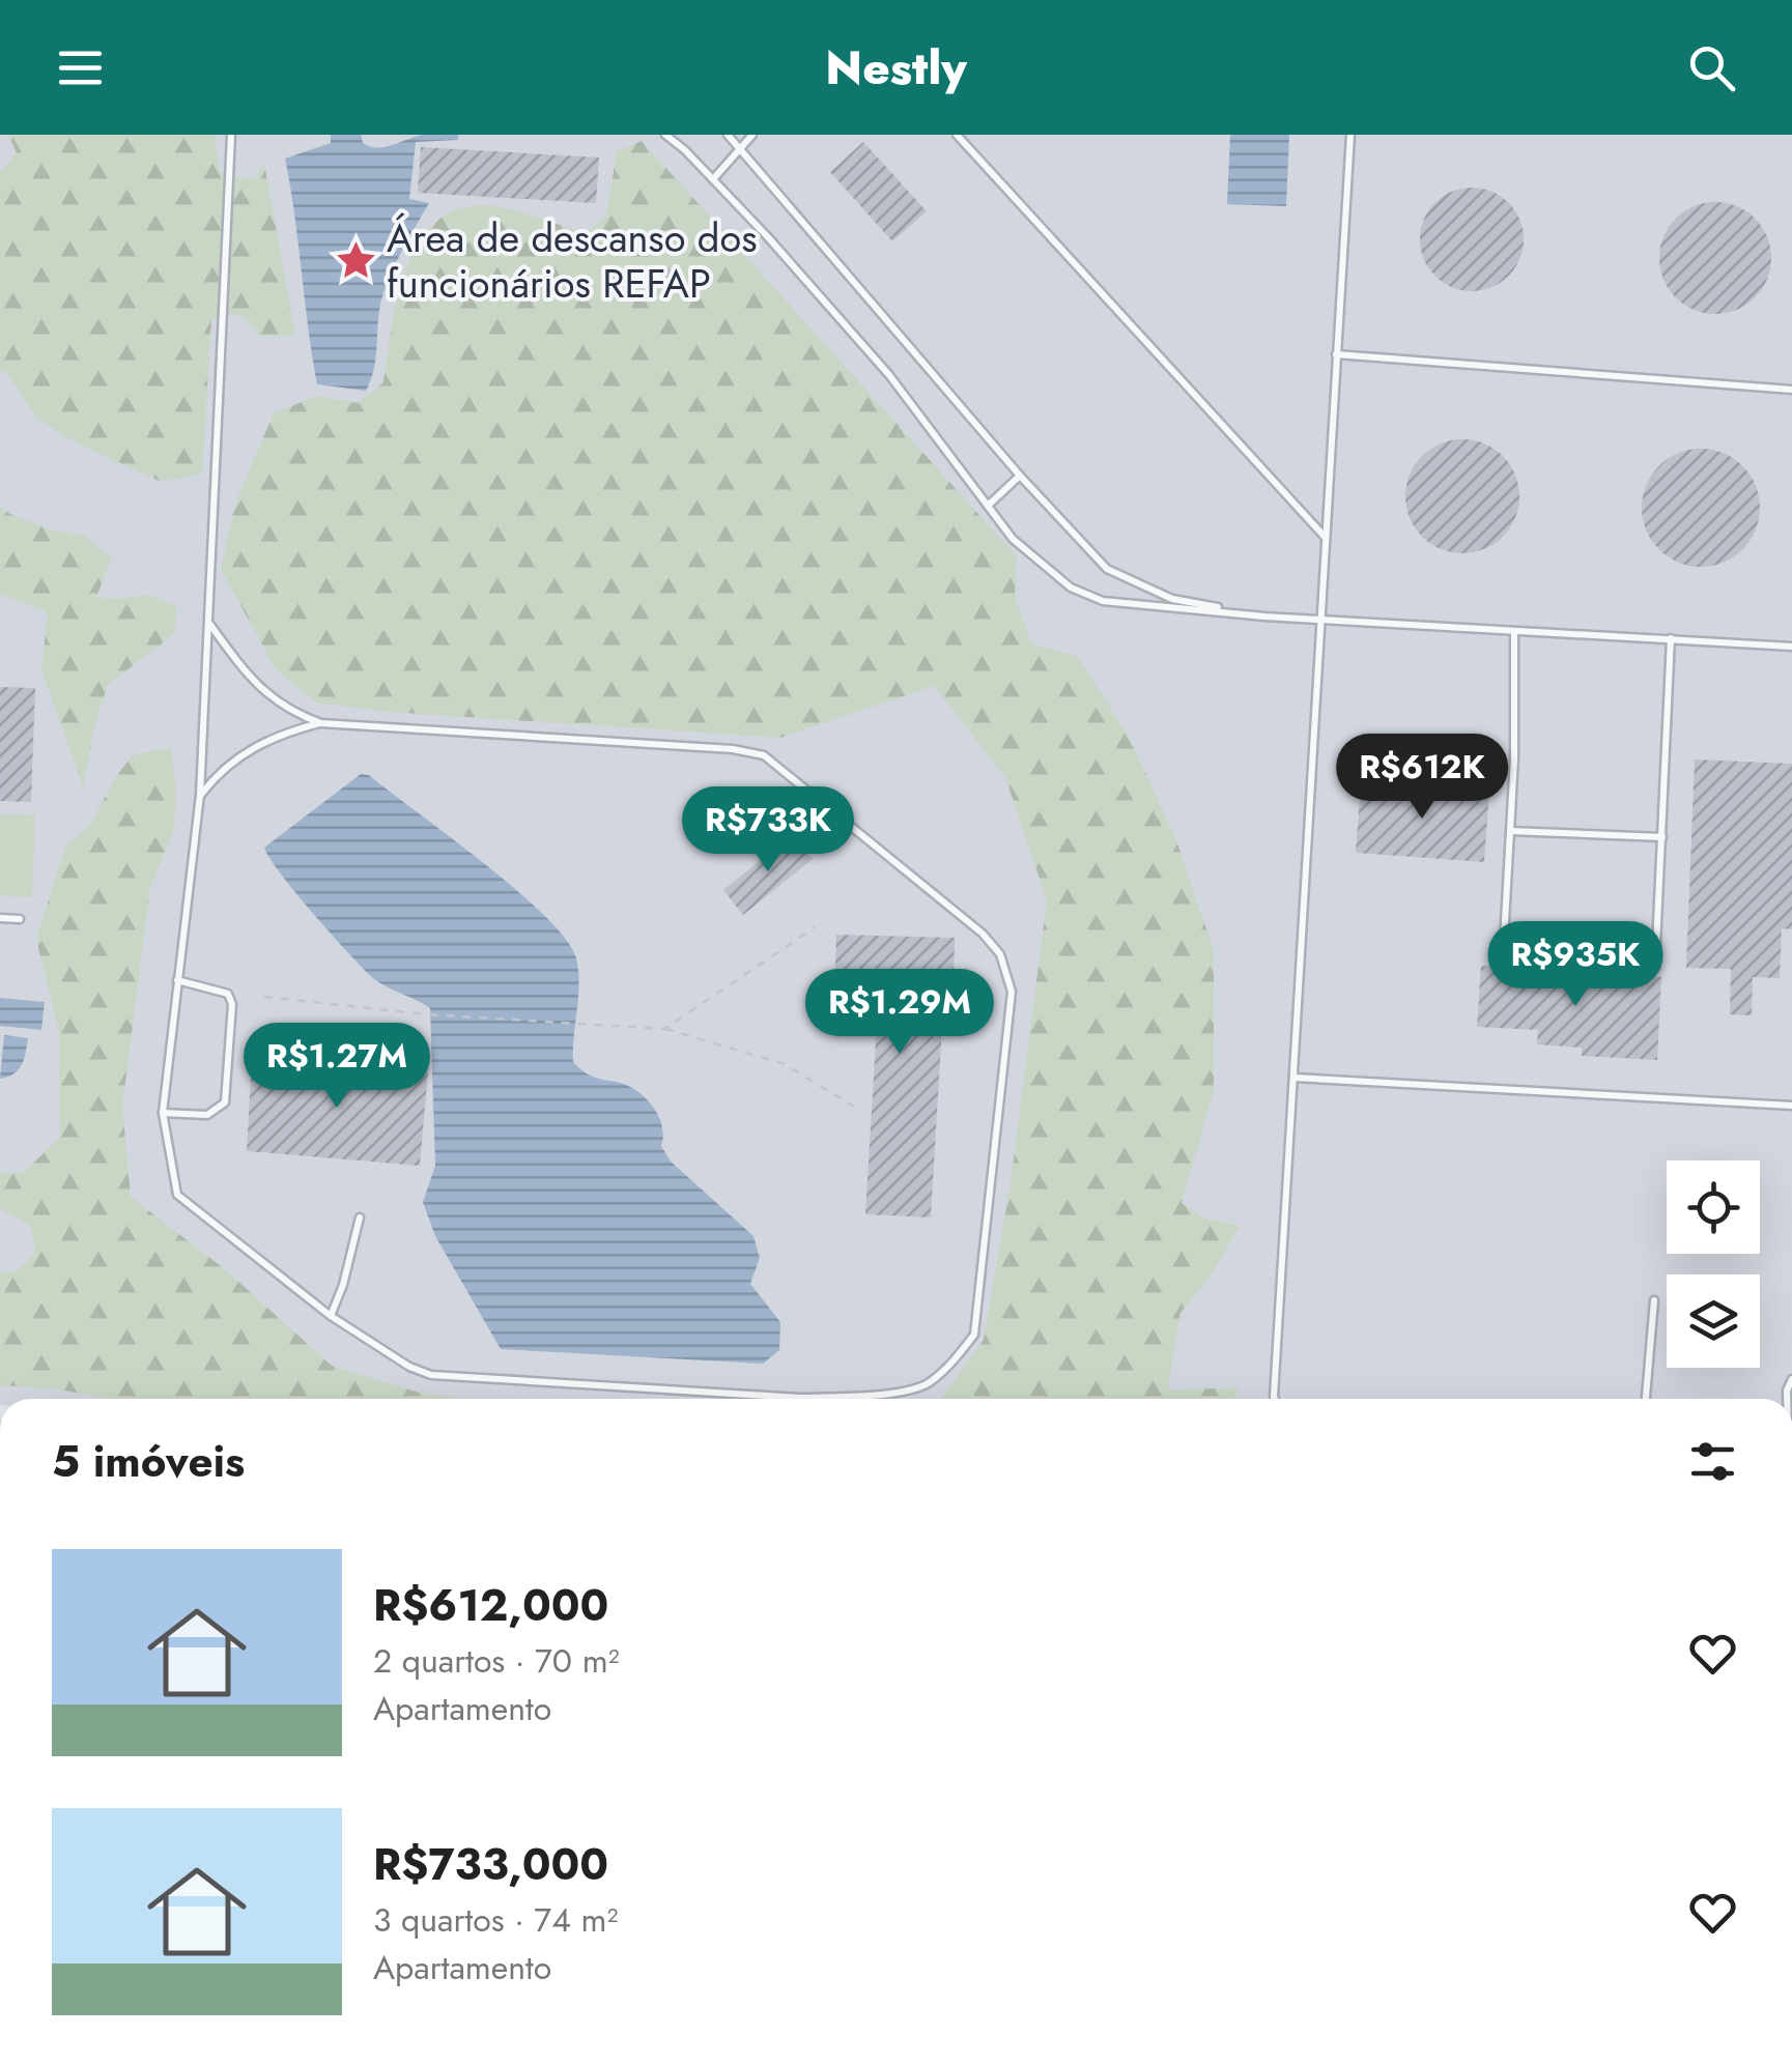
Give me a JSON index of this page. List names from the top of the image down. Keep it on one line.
{"places":{"place":["Área de descanso dos funcionários REFAP"]},"page":{"header":"Nestly","price":["R$612K","R$733K","R$935K","R$1.29M","R$1.27M"],"heading":"5 imóveis","list":[{"name":"R$612,000","note":"2 quartos · 70 m² · Apartamento"},{"name":"R$733,000","note":"3 quartos · 74 m² · Apartamento"}]}}
